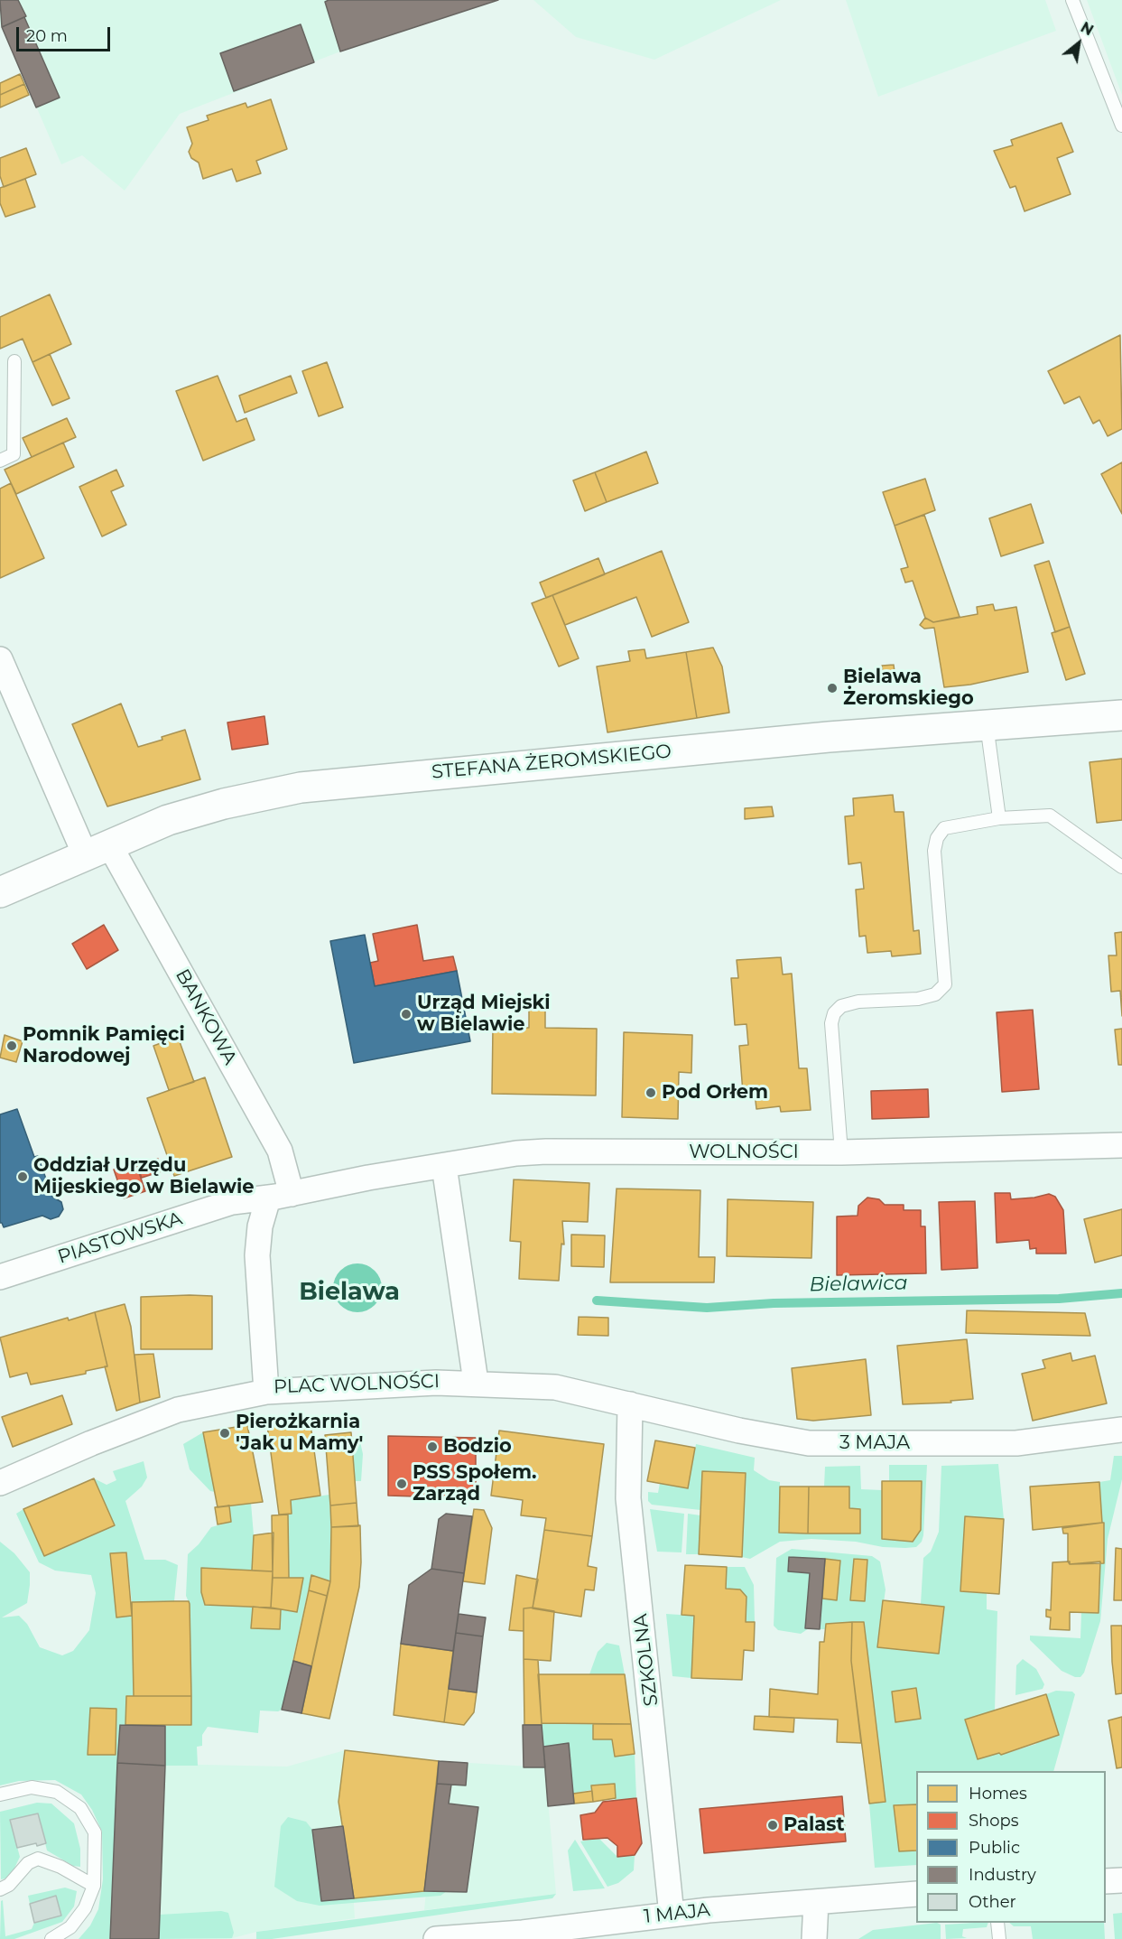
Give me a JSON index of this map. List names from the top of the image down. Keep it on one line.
{"streets":{"street":["STEFANA ŻEROMSKIEGO","BANKOWA","WOLNOŚCI","PIASTOWSKA","PLAC WOLNOŚCI","3 MAJA","SZKOLNA","1 MAJA"]},"crossings":[["STEFANA ŻEROMSKIEGO","BANKOWA"],["BANKOWA","PIASTOWSKA"],["WOLNOŚCI","PIASTOWSKA"],["PIASTOWSKA","PLAC WOLNOŚCI"],["PLAC WOLNOŚCI","3 MAJA"],["PLAC WOLNOŚCI","SZKOLNA"],["3 MAJA","SZKOLNA"],["SZKOLNA","1 MAJA"]],"districts":["Bielawa"],"water":["Bielawica"],"places":["Bielawa Żeromskiego","Urząd Miejski w Bielawie","Pomnik Pamięci Narodowej","Pod Orłem","Oddział Urzędu Mijeskiego w Bielawie","Pierożkarnia 'Jak u Mamy'","Bodzio","PSS Społem. Zarząd","Palast"],"legend":["Homes","Shops","Public","Industry","Other"],"scale_bar":"20 m","north":"top right"}
